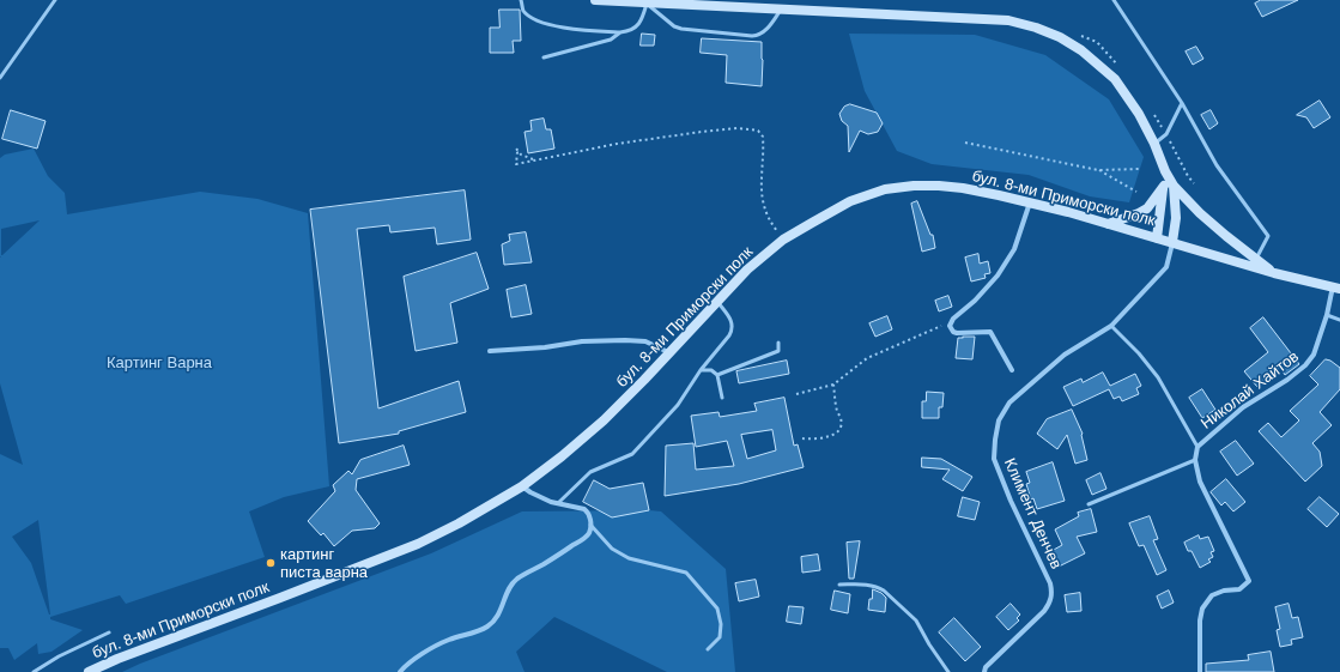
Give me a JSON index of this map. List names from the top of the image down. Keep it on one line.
{"streets":{"street":["бул. 8-ми Приморски полк","Николай Хайтов","Климент Денчев"]},"crossings":[["бул. 8-ми Приморски полк","Николай Хайтов"],["бул. 8-ми Приморски полк","Климент Денчев"]],"parks":["Картинг Варна"],"places":["картинг писта варна"]}
